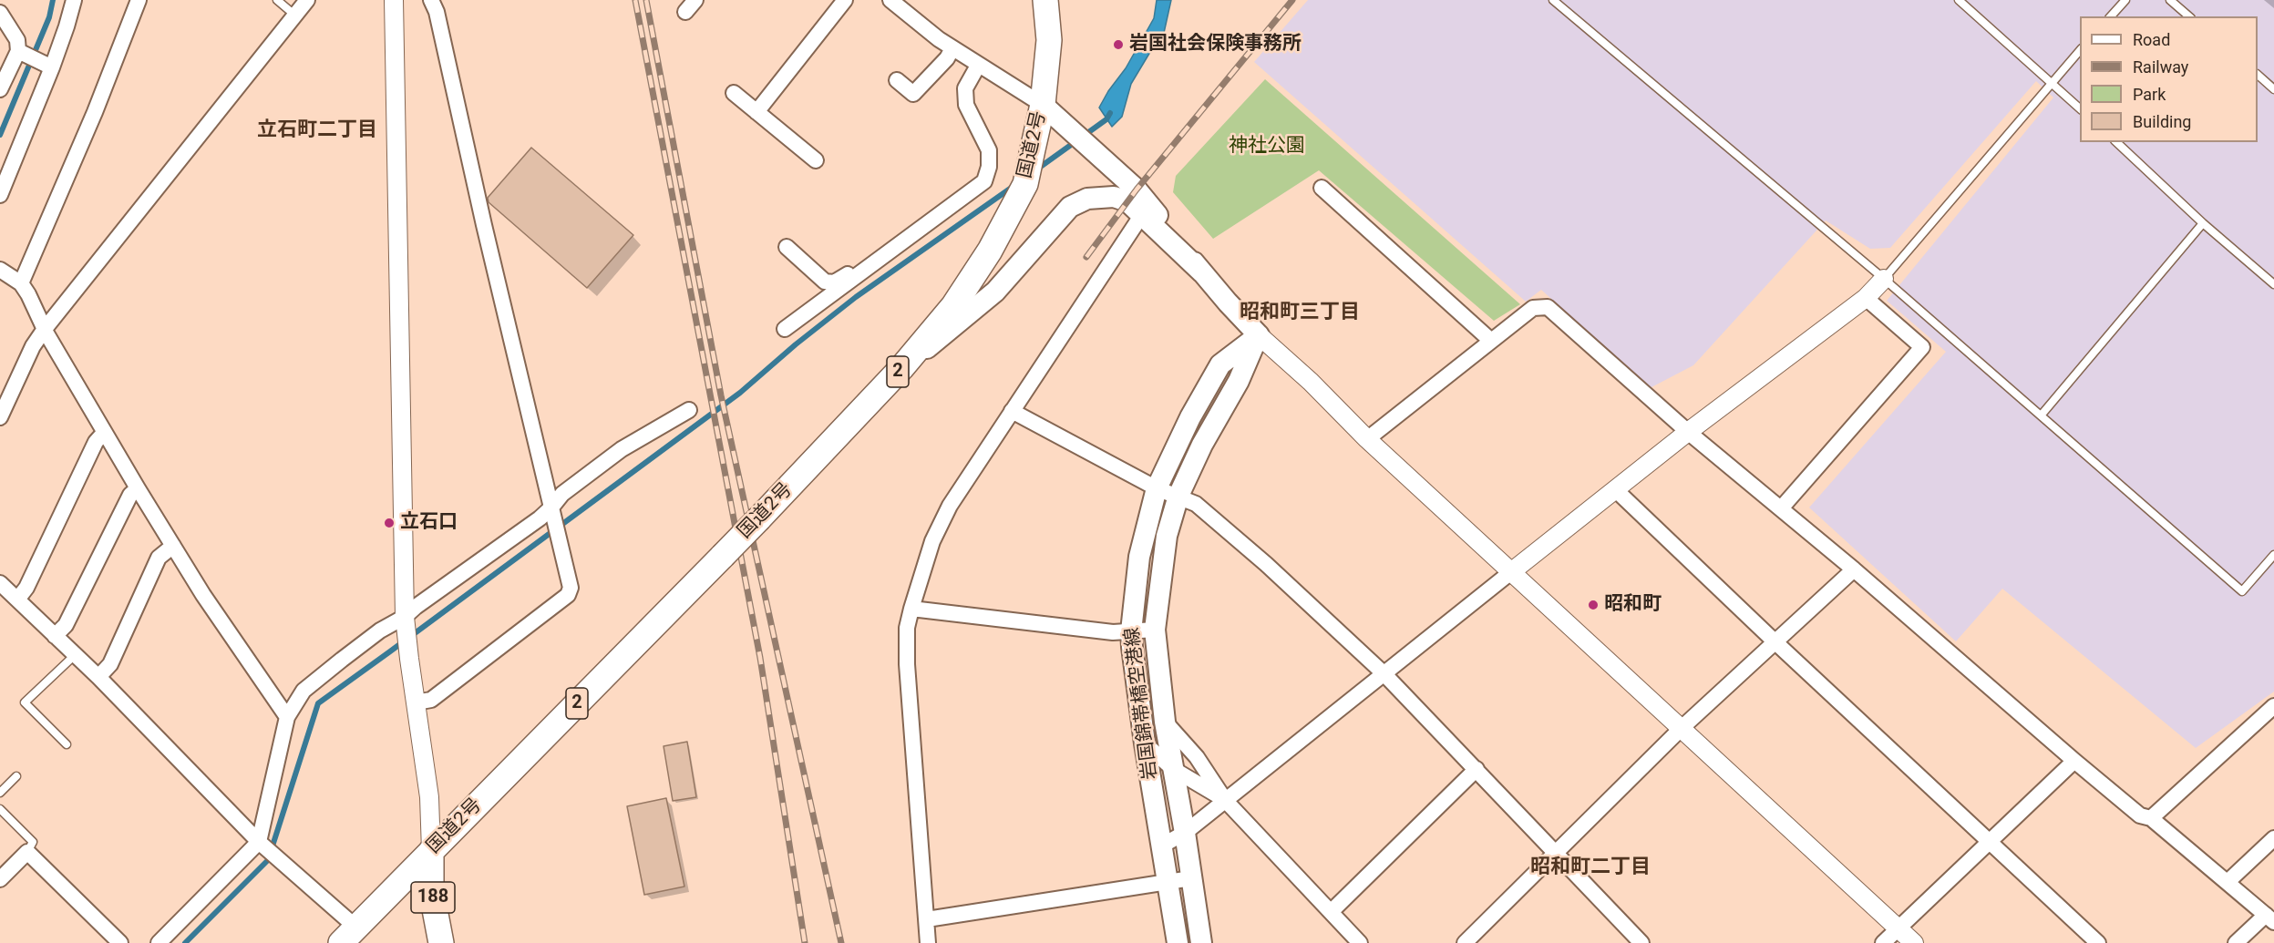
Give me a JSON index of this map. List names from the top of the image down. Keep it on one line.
{"streets":{"highway":["国道2号","2","188"],"main road":["岩国錦帯橋空港線"]},"crossings":[["国道2号","188"]],"districts":["立石町二丁目","昭和町三丁目","昭和町二丁目"],"parks":["神社公園"],"places":["岩国社会保険事務所","立石口","昭和町"],"legend":["Road","Railway","Park","Building"]}
